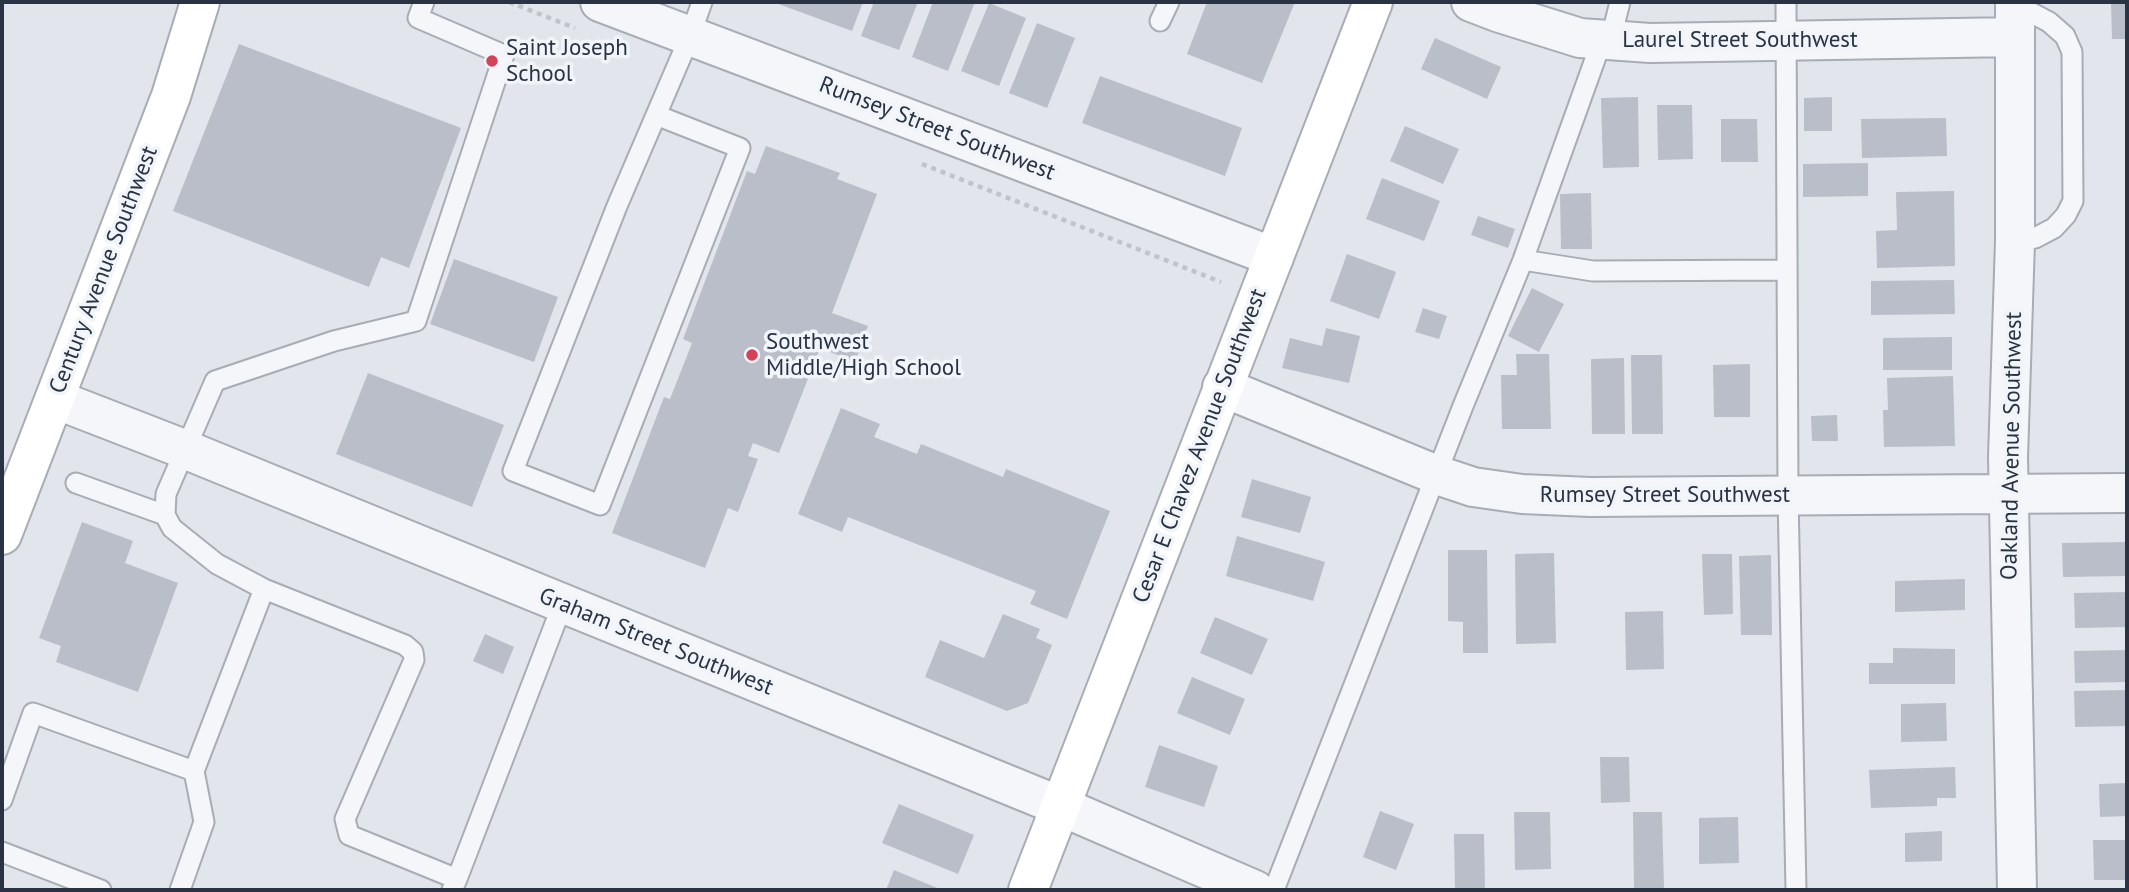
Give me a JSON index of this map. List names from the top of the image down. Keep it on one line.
{"streets":{"main road":["Century Avenue Southwest","Cesar E Chavez Avenue Southwest"],"street":["Laurel Street Southwest","Rumsey Street Southwest","Oakland Avenue Southwest","Graham Street Southwest"]},"crossings":[["Laurel Street Southwest","Oakland Avenue Southwest"],["Rumsey Street Southwest","Cesar E Chavez Avenue Southwest"],["Rumsey Street Southwest","Oakland Avenue Southwest"],["Century Avenue Southwest","Graham Street Southwest"],["Cesar E Chavez Avenue Southwest","Graham Street Southwest"]],"places":["Saint Joseph School","Southwest Middle/High School"]}
